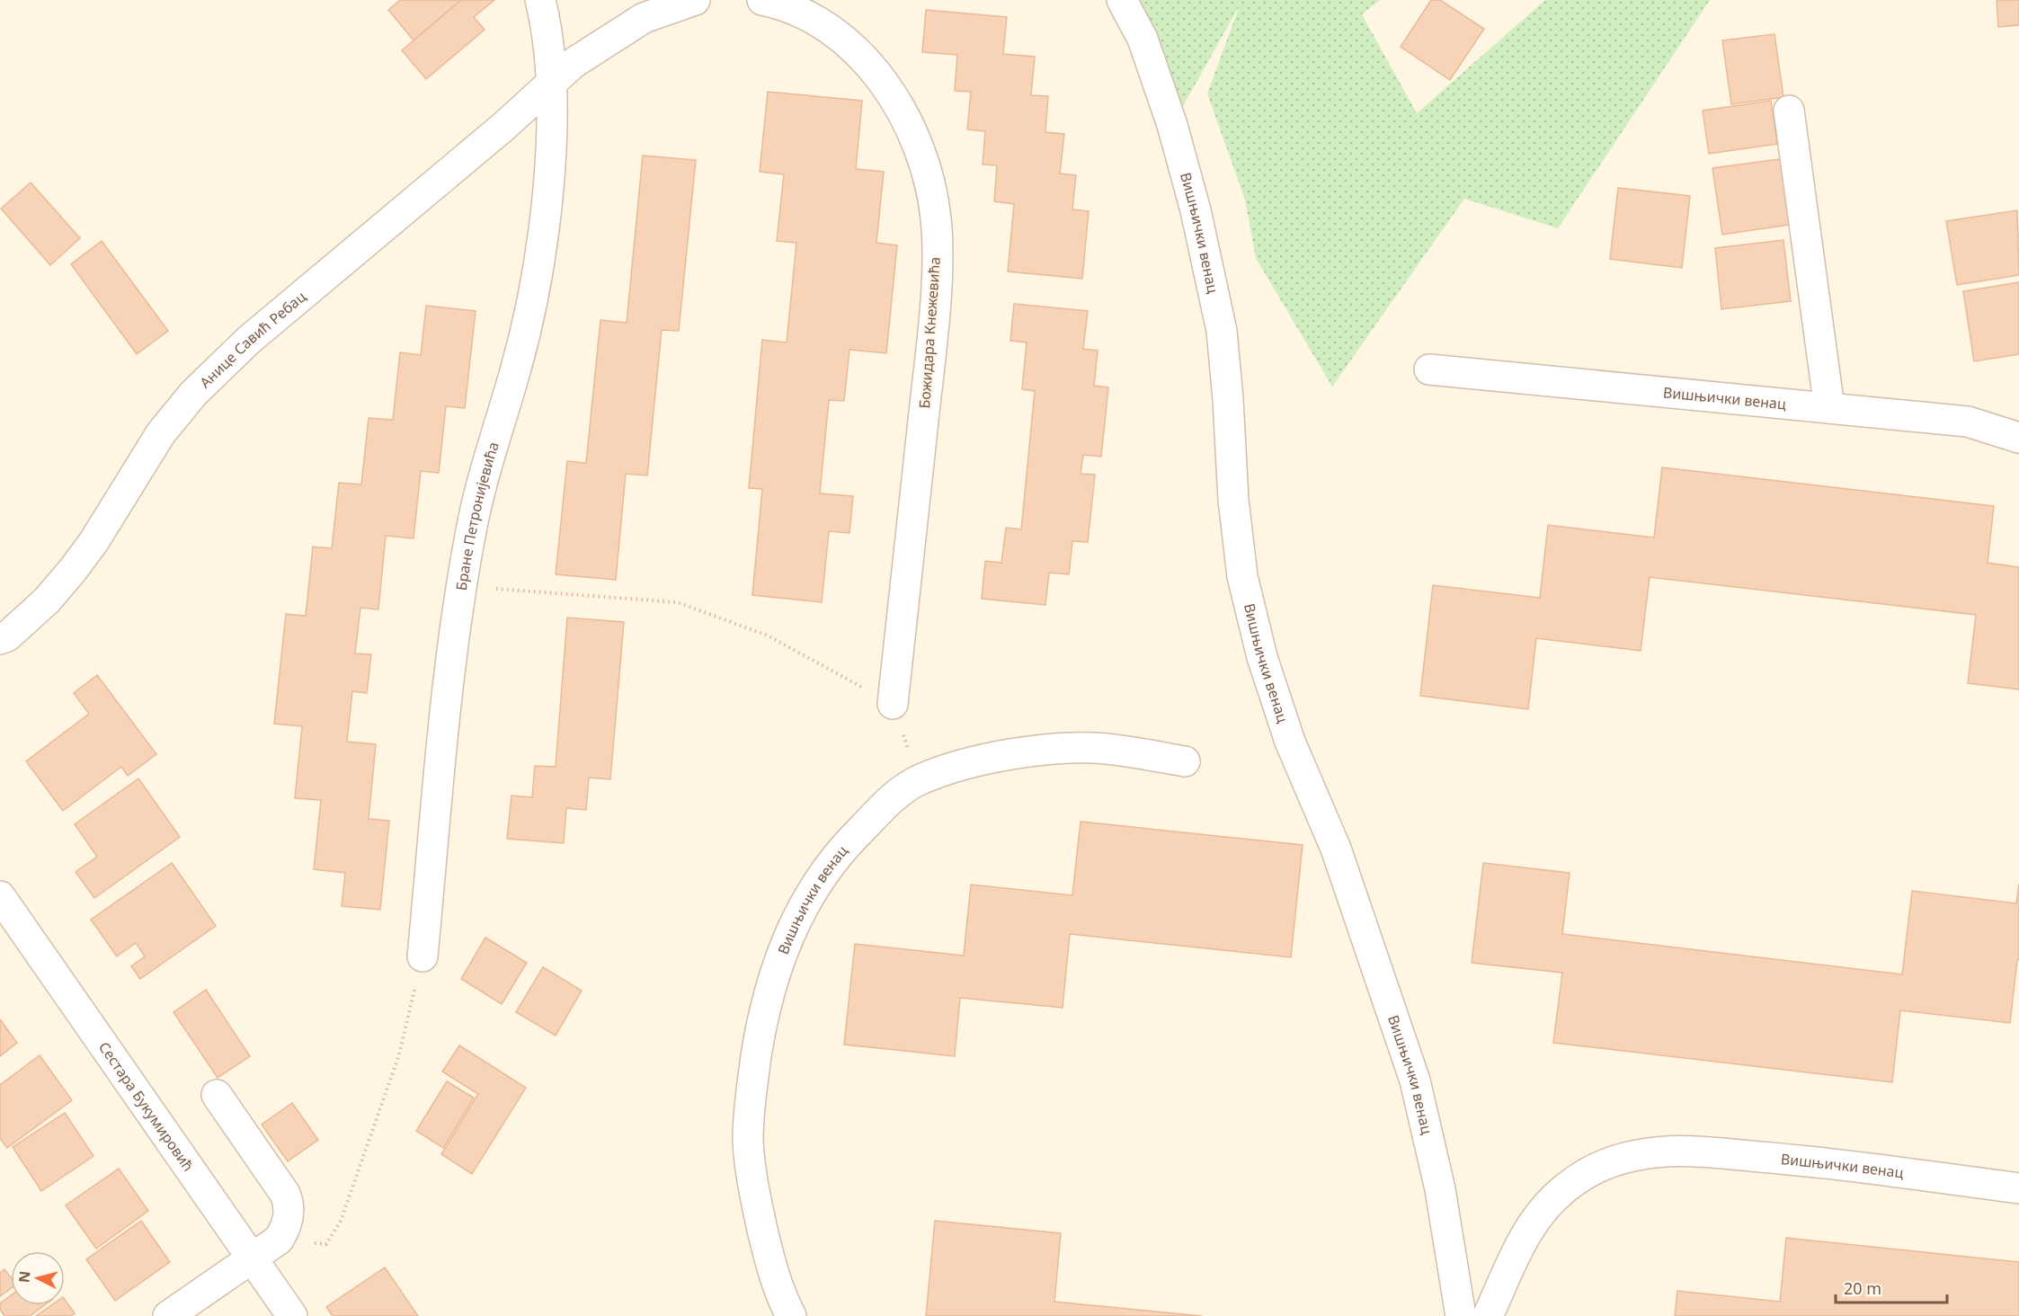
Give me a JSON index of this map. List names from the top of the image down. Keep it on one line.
{"streets":{"street":["Вишњички венац","Божидара Кнежевића","Анице Савић Ребац","Бране Петронијевића","Сестара Букумировић"]},"crossings":[["Анице Савић Ребац","Бране Петронијевића"]],"scale_bar":"20 m","north":"left"}
